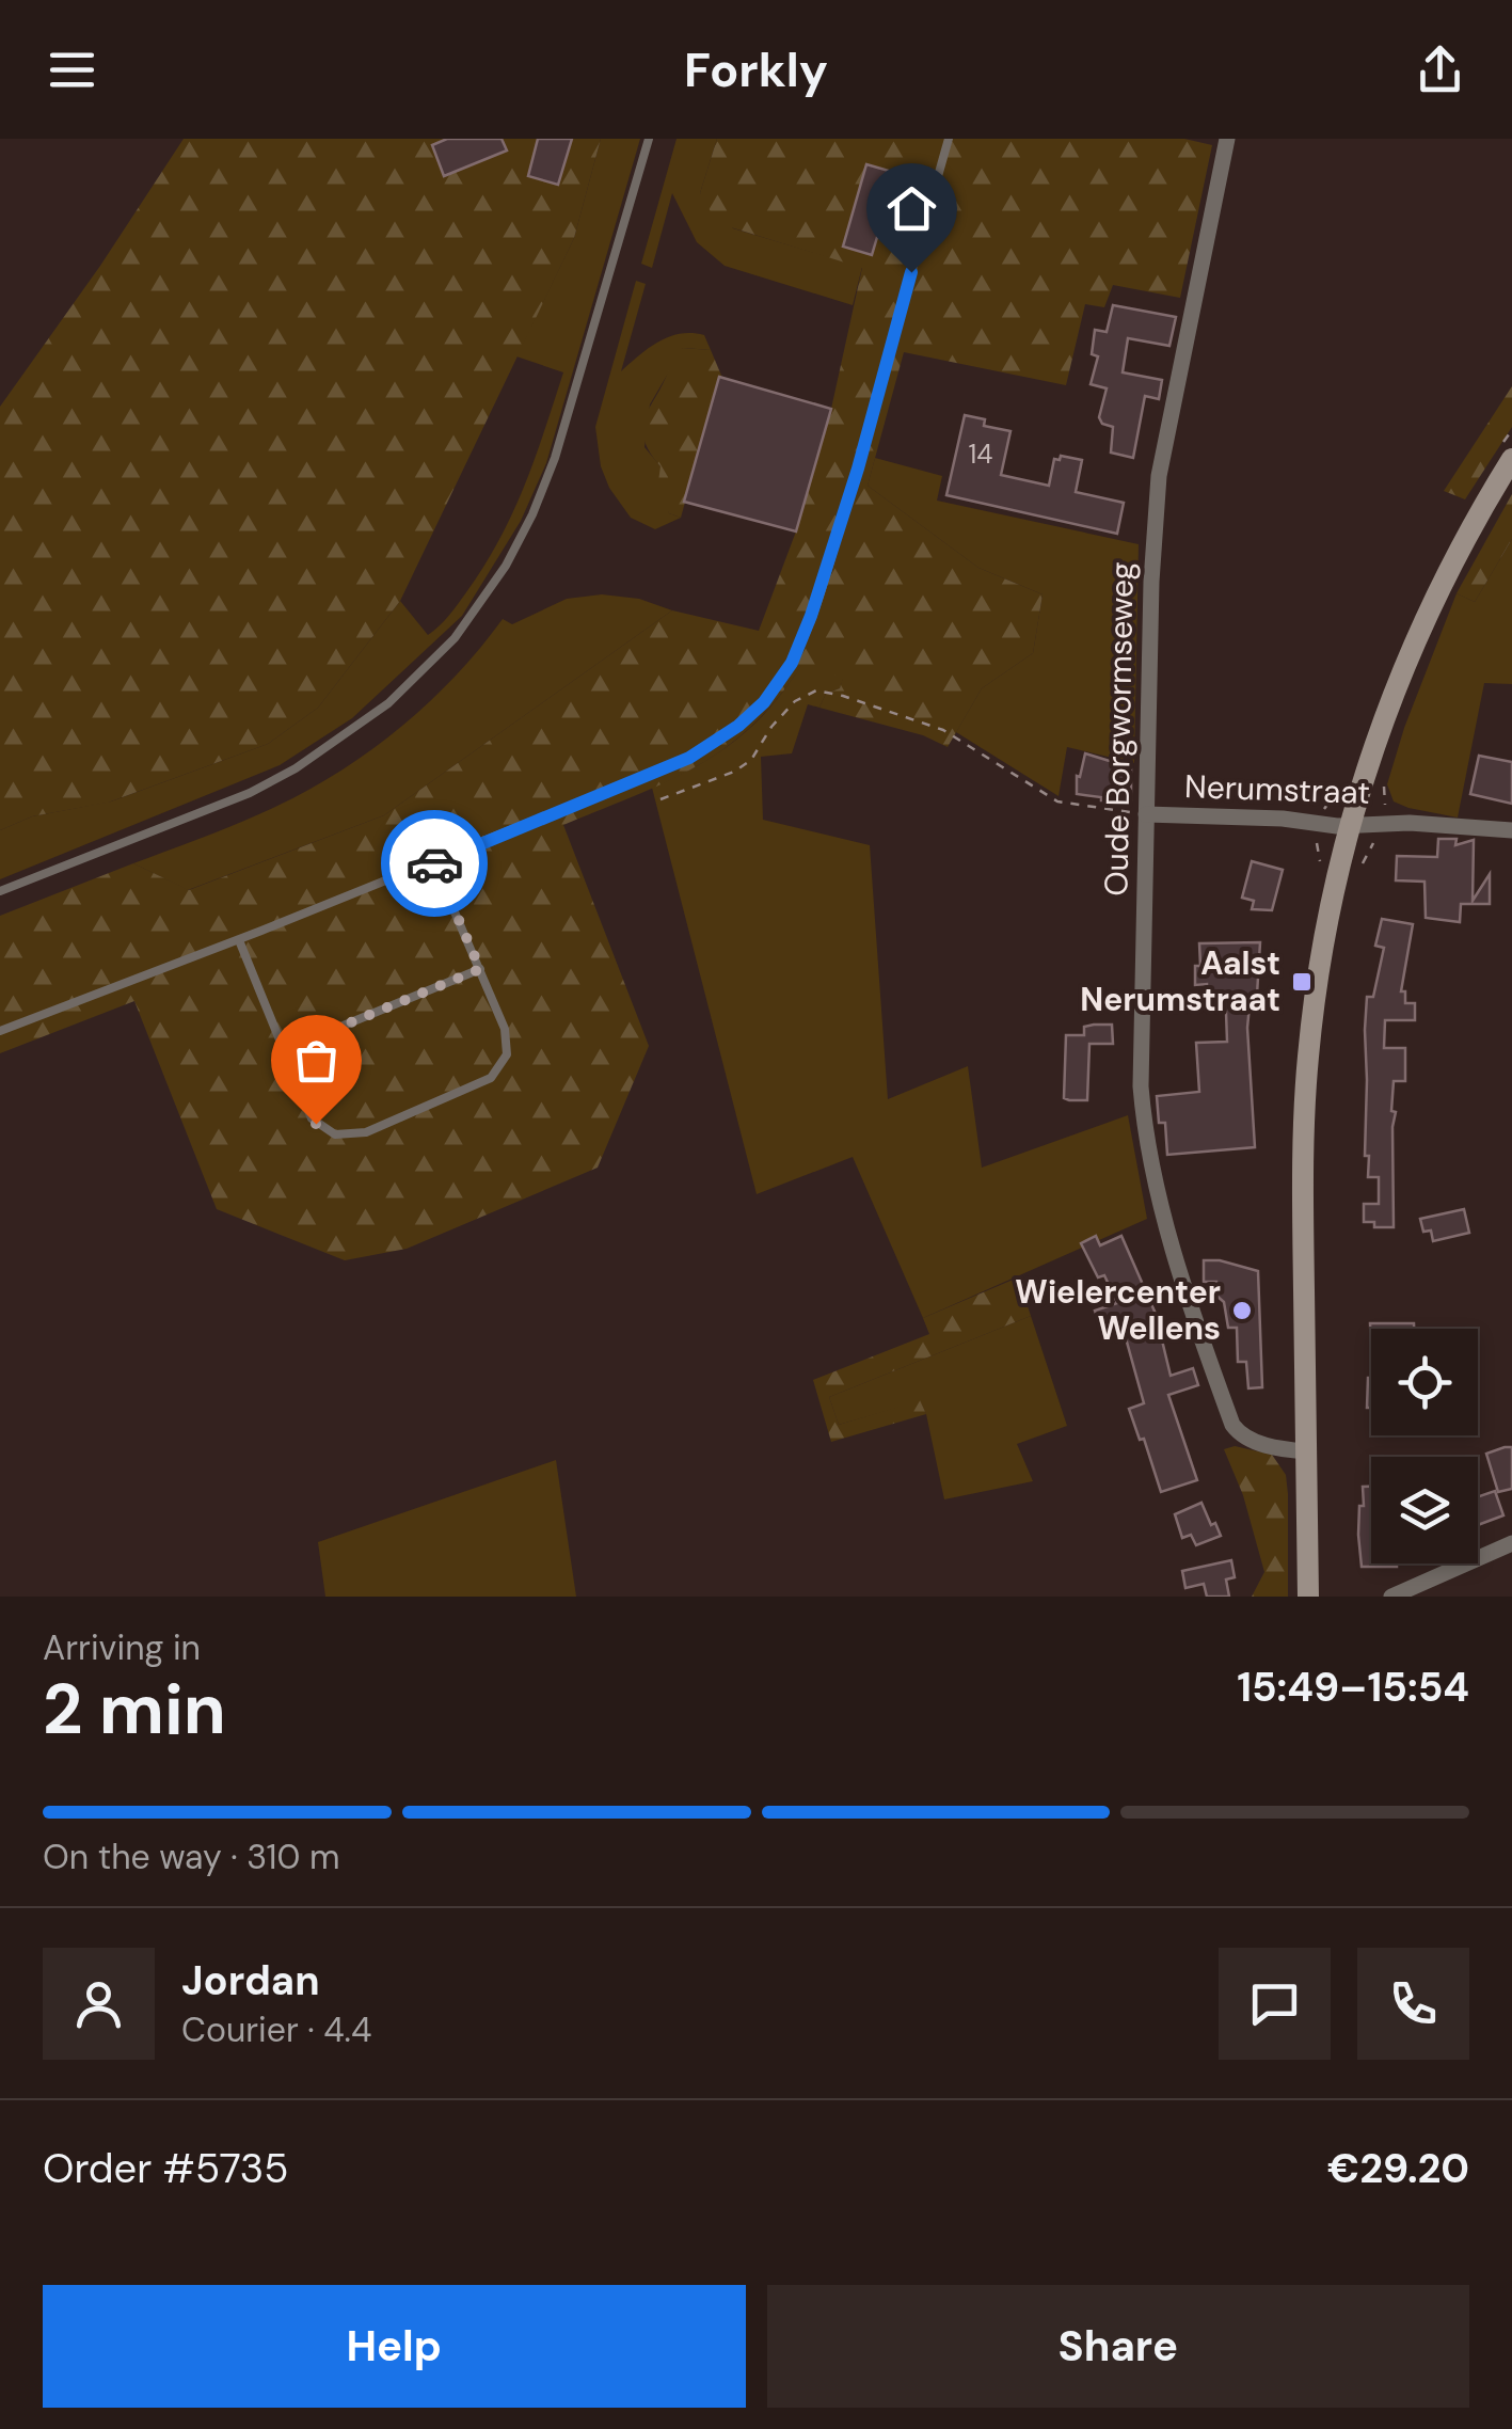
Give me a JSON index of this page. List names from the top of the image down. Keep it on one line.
{"streets":{"street":["Oude Borgwormseweg","Nerumstraat"]},"crossings":[["Oude Borgwormseweg","Nerumstraat"]],"places":{"transit":["Aalst Nerumstraat"],"other":["Wielercenter Wellens"]},"house_numbers":["14"],"page":{"header":"Forkly","heading":["2 min","Arriving in","15:49–15:54"],"panel":["Jordan","Courier · 4.4","Order #5735","€29.20"],"bar":"On the way · 310 m","buttons":["Help","Share"]}}
